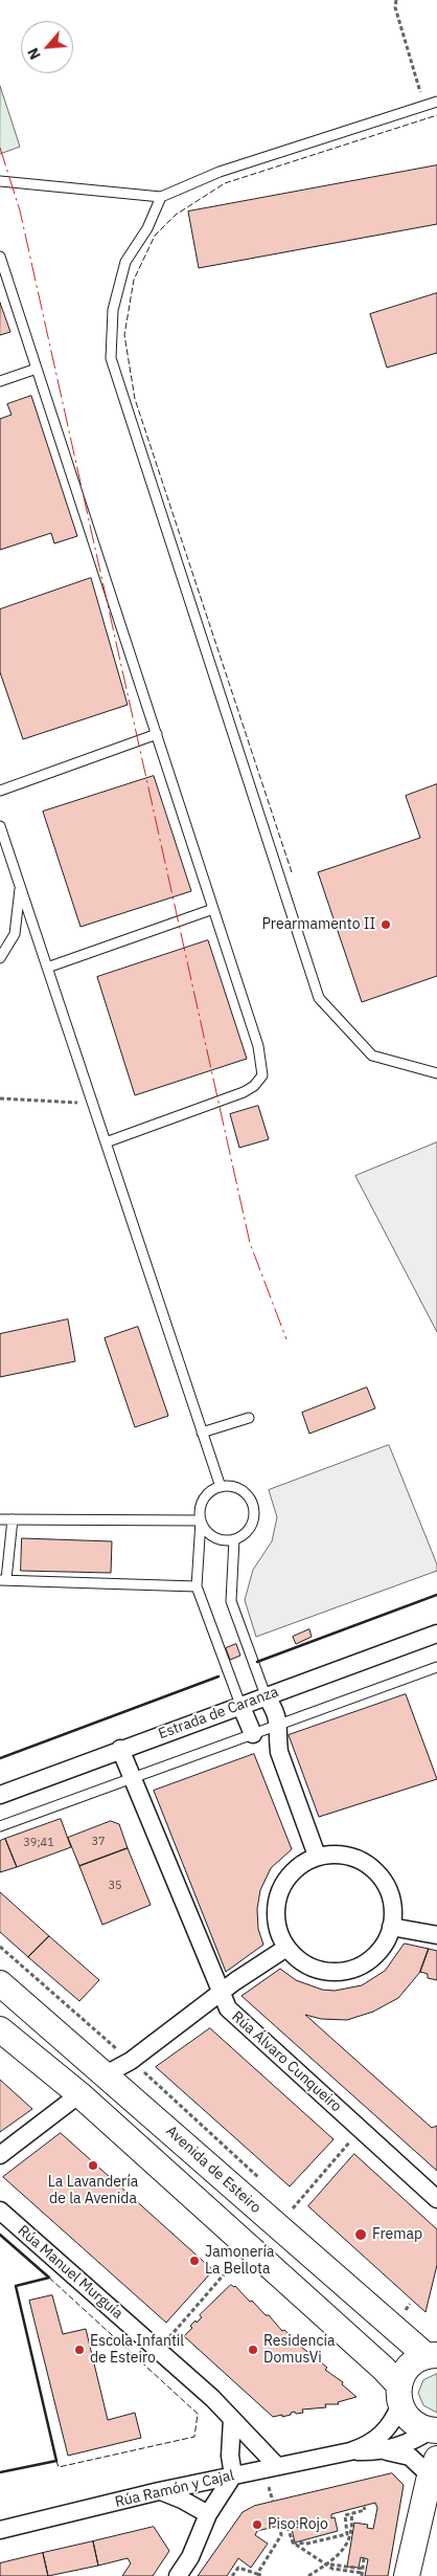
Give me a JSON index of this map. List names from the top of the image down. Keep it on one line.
{"streets":{"main road":["Avenida de Esteiro"],"street":["Estrada de Caranza","Rúa Álvaro Cunqueiro","Rúa Manuel Murguía","Rúa Ramón y Cajal"]},"crossings":[["Estrada de Caranza","Rúa Álvaro Cunqueiro"],["Rúa Manuel Murguía","Rúa Ramón y Cajal"]],"places":["Prearmamento II","La Lavandería de la Avenida","Fremap","Jamonería La Bellota","Escola Infantil de Esteiro","Residencia DomusVi","Piso Rojo"],"house_numbers":["37","39;41","35"],"north":"bottom left"}
